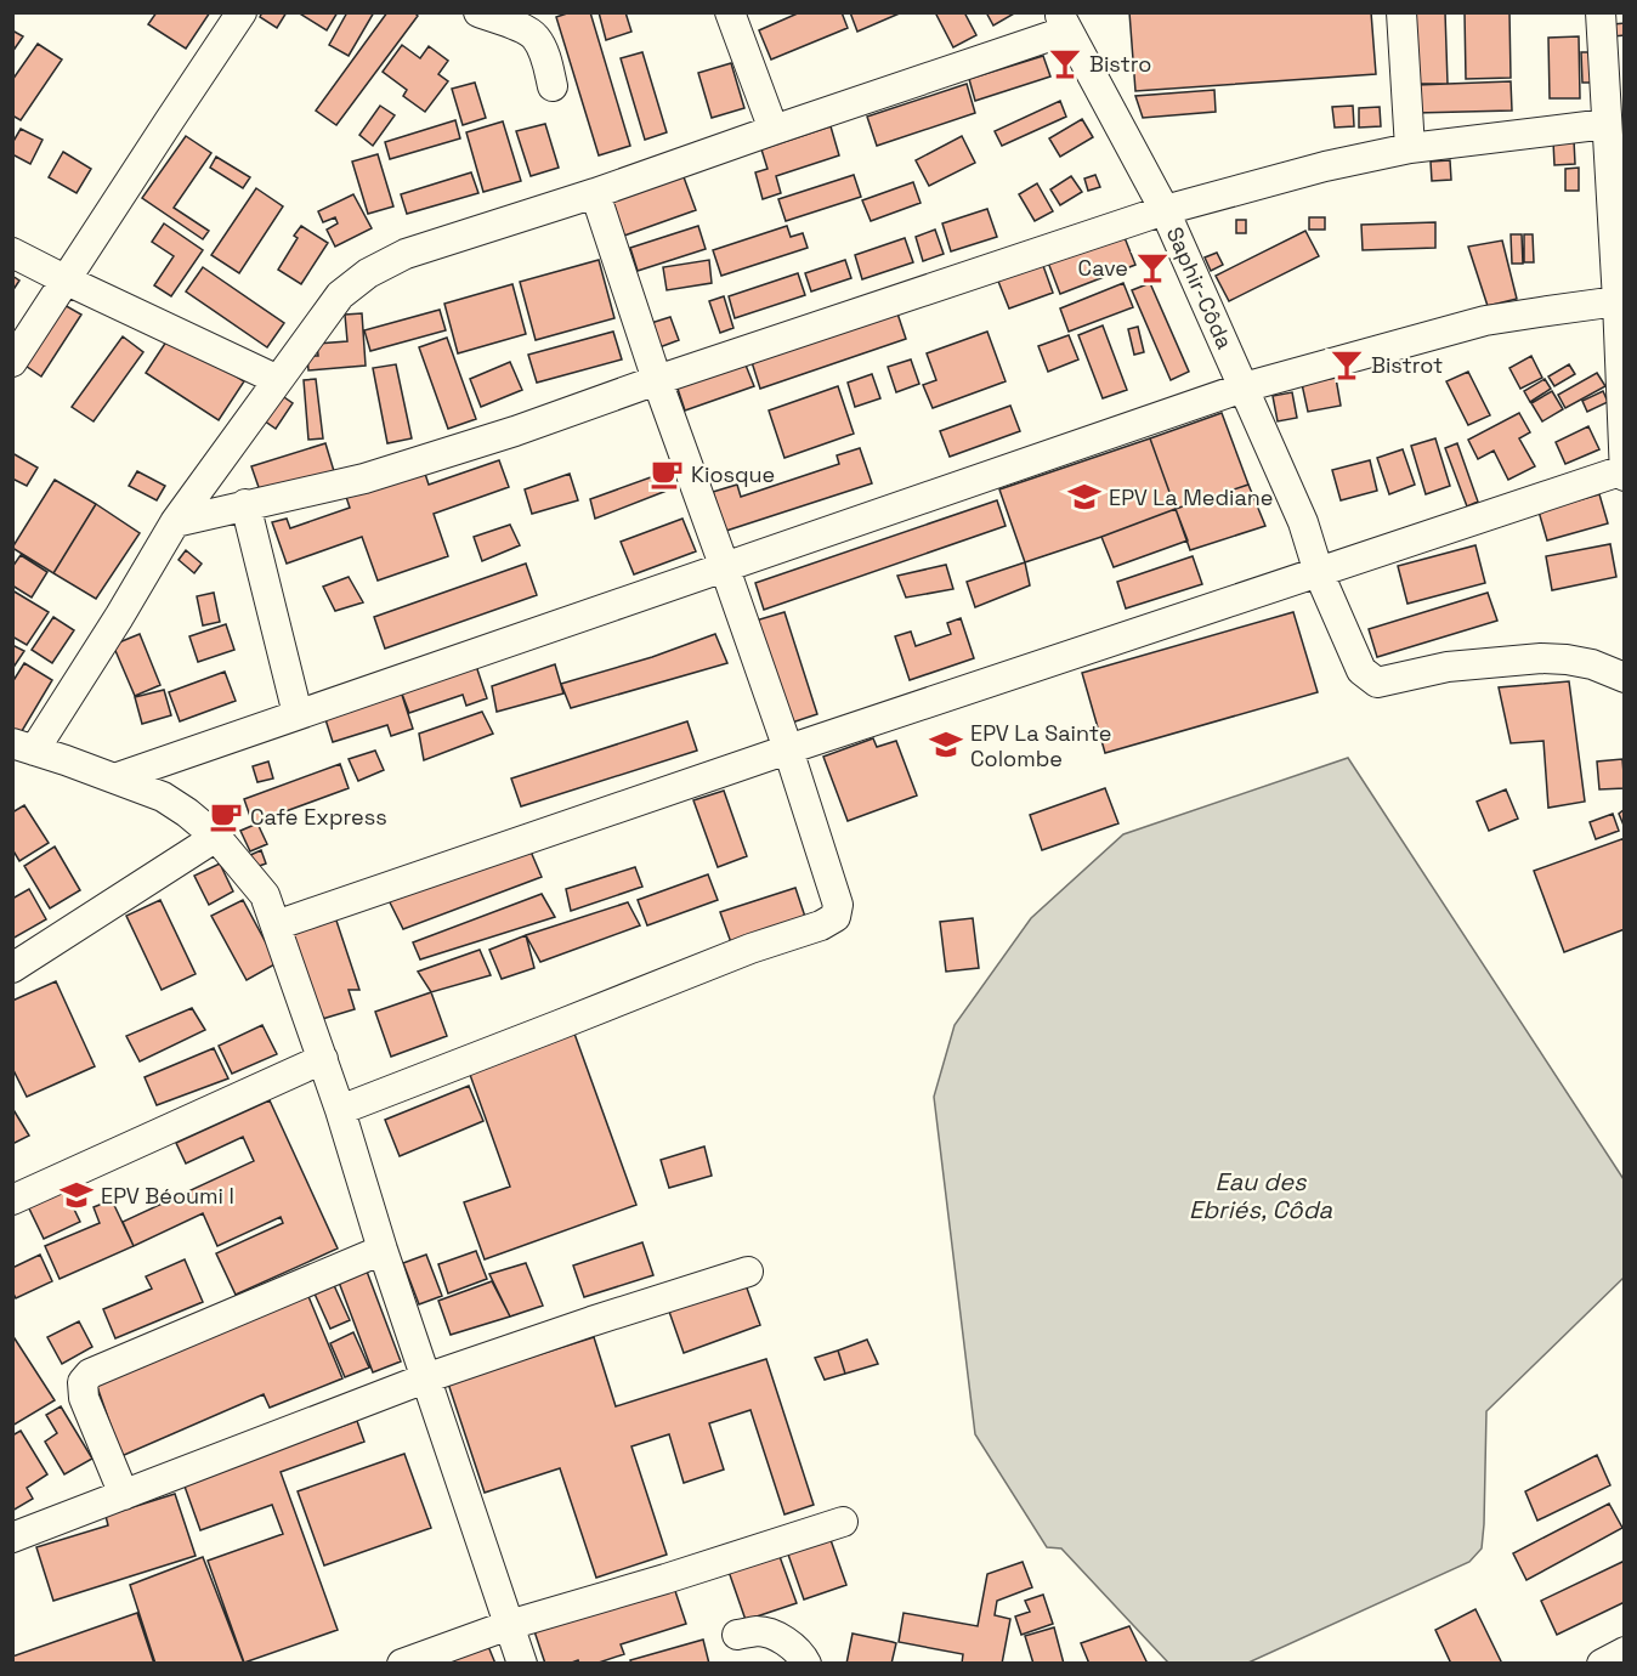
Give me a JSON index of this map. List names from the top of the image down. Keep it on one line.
{"streets":{"street":["Saphir-Côda"]},"water":["Eau des Ebriés, Côda"],"places":{"bar":["Bistro","Cave","Bistrot"],"cafe":["Kiosque","Cafe Express"],"school or university":["EPV La Mediane","EPV La Sainte Colombe","EPV Béoumi I"]}}
